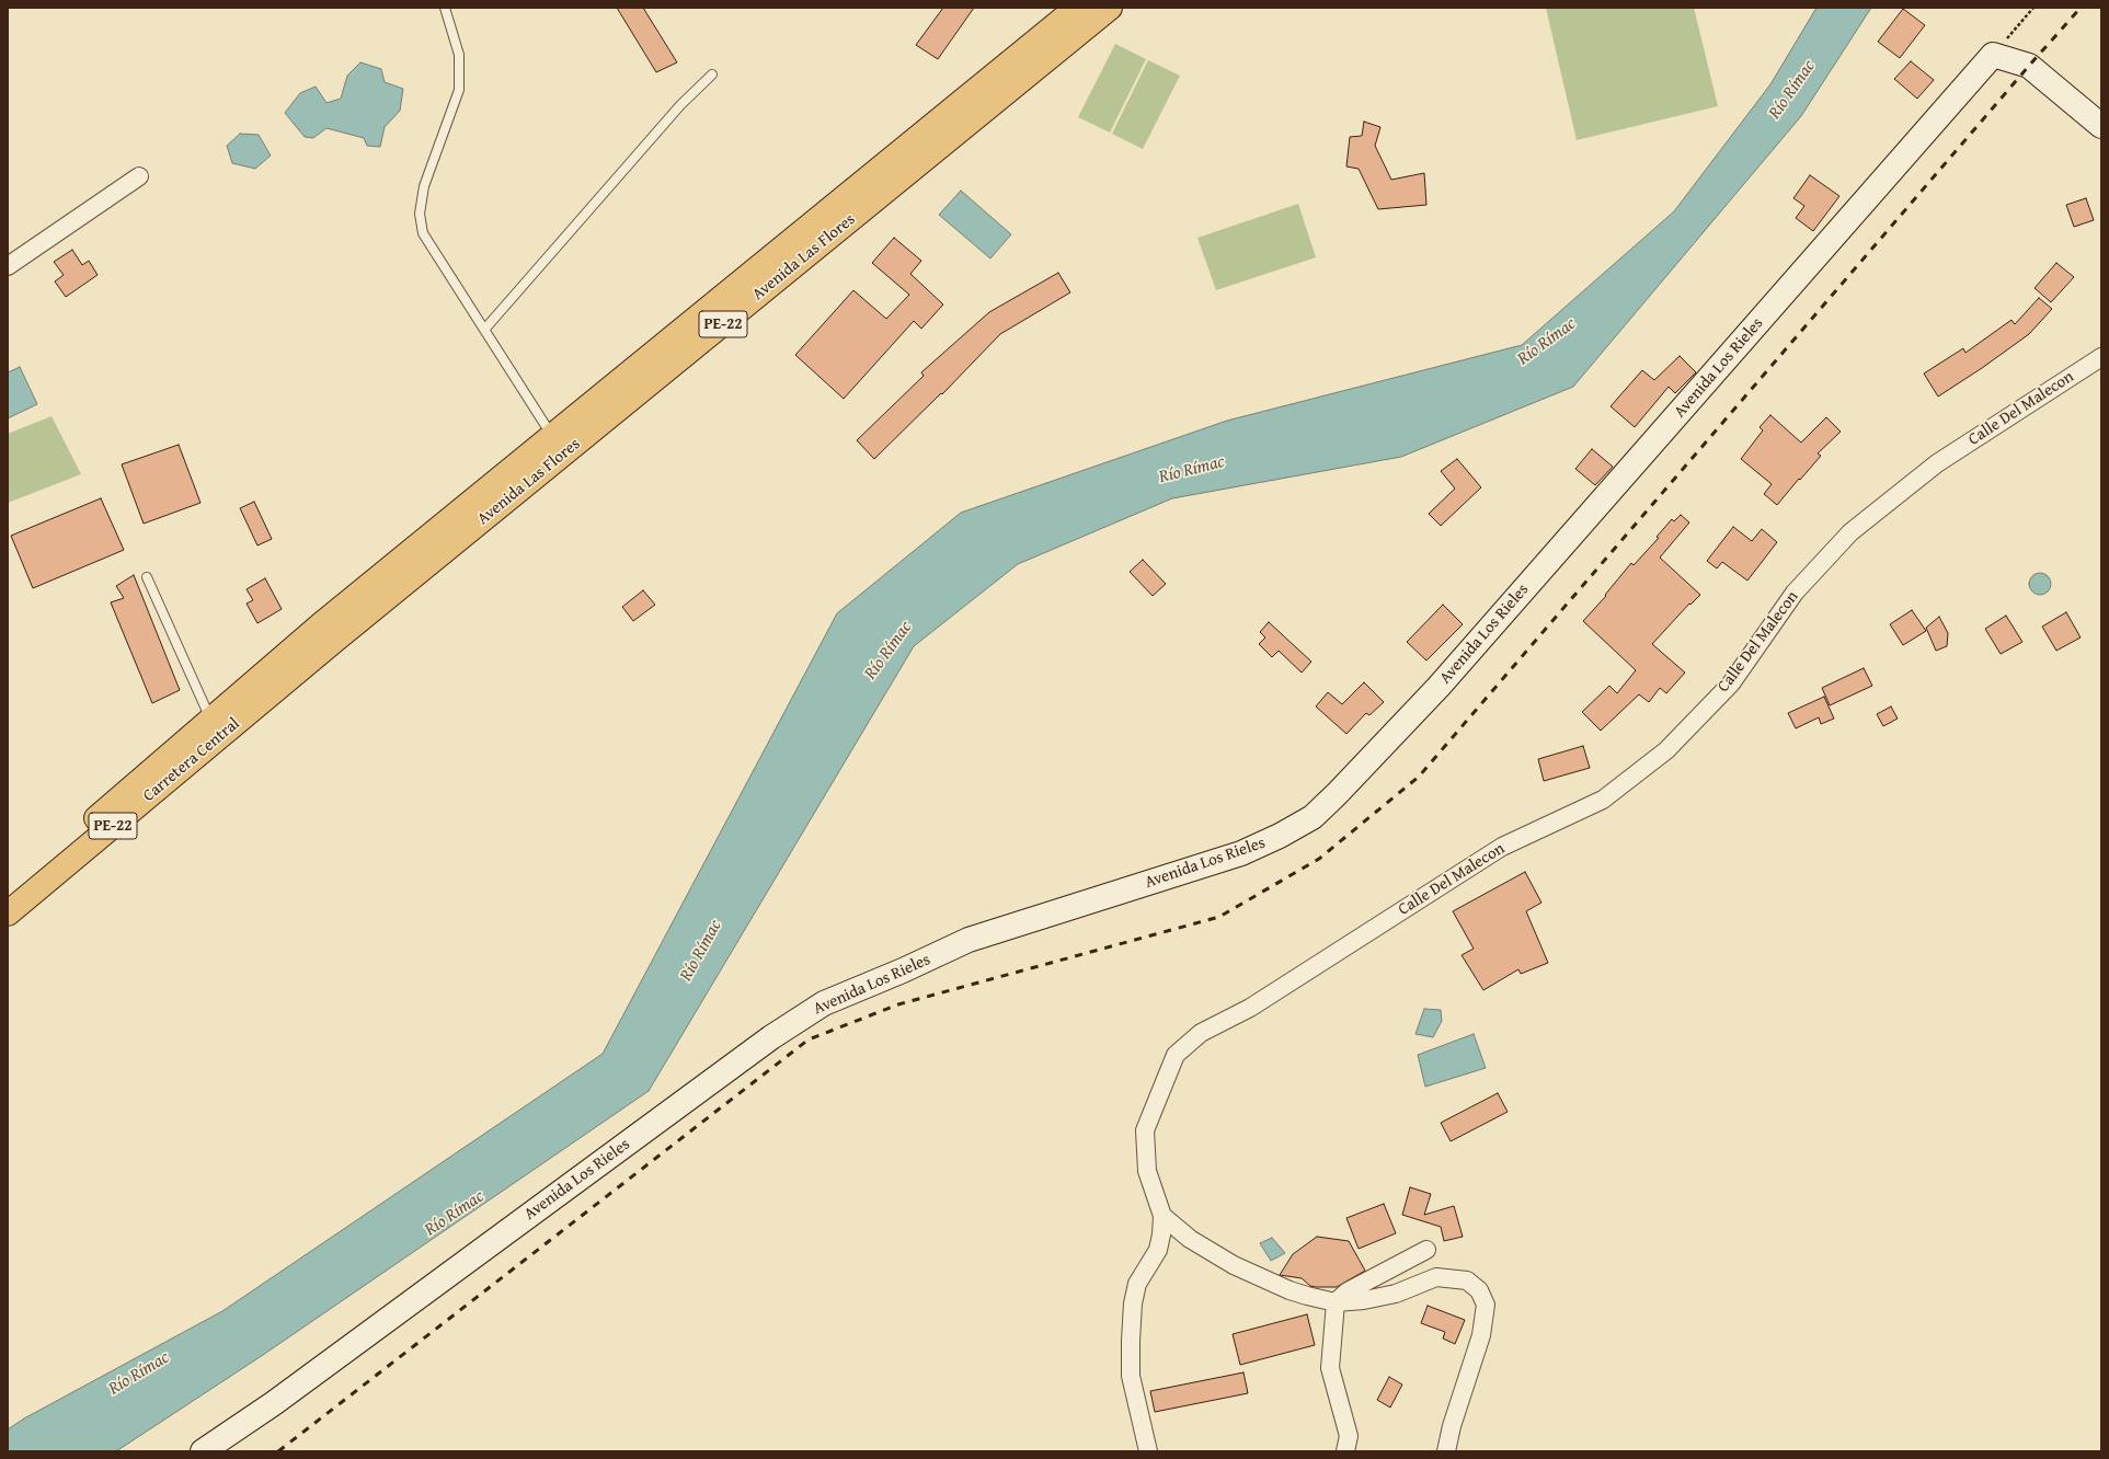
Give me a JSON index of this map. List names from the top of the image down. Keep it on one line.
{"streets":{"highway":["Avenida Las Flores","PE-22","Carretera Central"],"street":["Avenida Los Rieles","Calle Del Malecon"]},"crossings":[["Avenida Las Flores","Carretera Central"]],"water":["Río Rímac"]}
